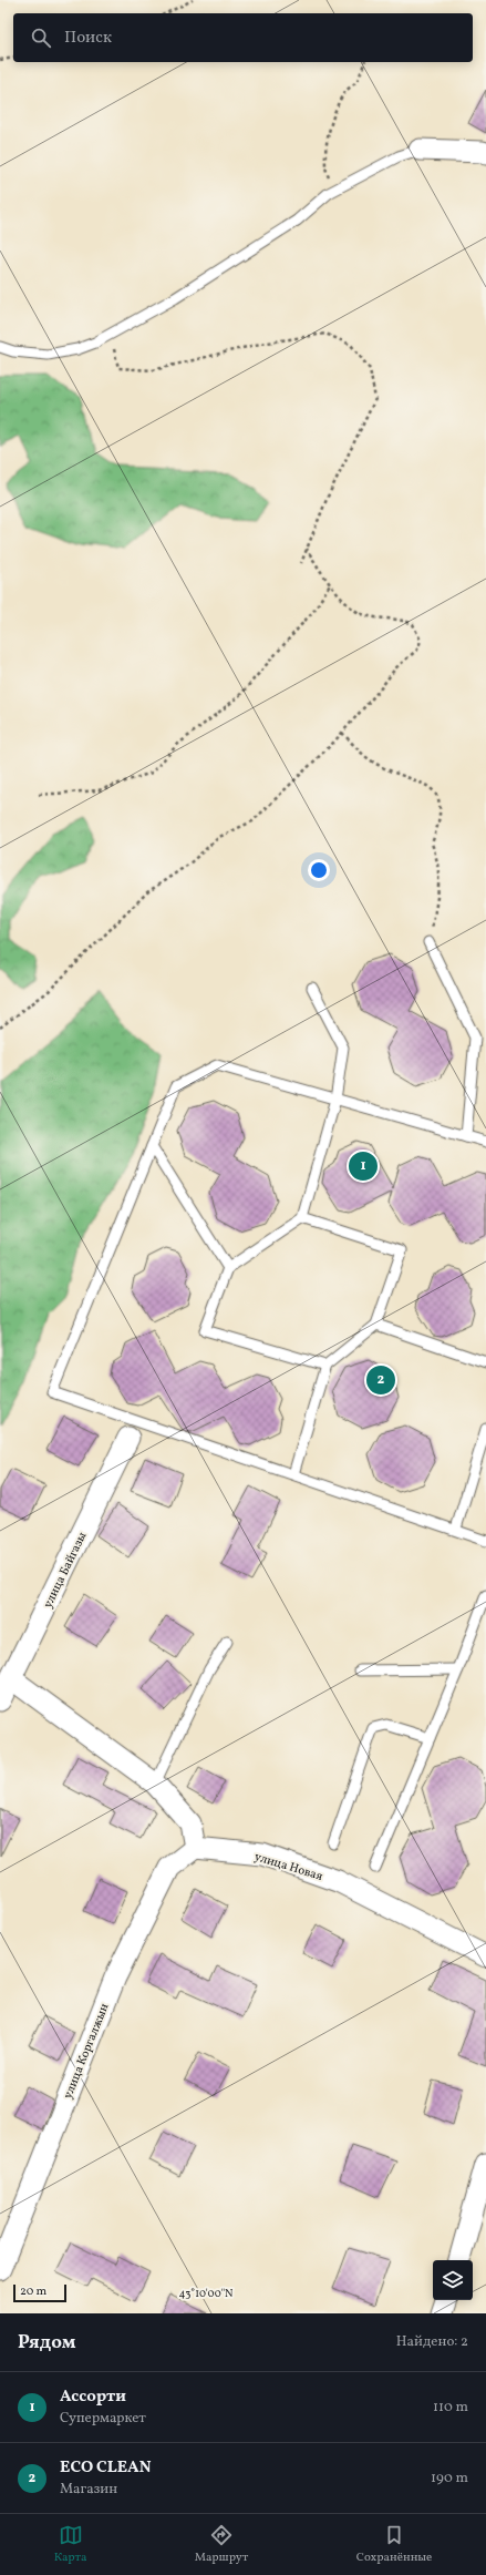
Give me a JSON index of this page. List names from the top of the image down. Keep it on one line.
{"streets":{"street":["улица Байгазы","улица Новая","улица Коргалжын"]},"crossings":[["улица Новая","улица Коргалжын"]],"scale_bar":"20 m","page":{"search":"Поиск","pins":["1","2"],"scale":"20 m","heading":["Рядом","Найдено: 2"],"list":[{"mark":"1","name":"Ассорти","note":"Супермаркет","value":"110 m"},{"mark":"2","name":"ECO CLEAN","note":"Магазин","value":"190 m"}],"nav":["Карта","Маршрут","Сохранённые"]},"coordinates":["43°10'00\"N"]}
